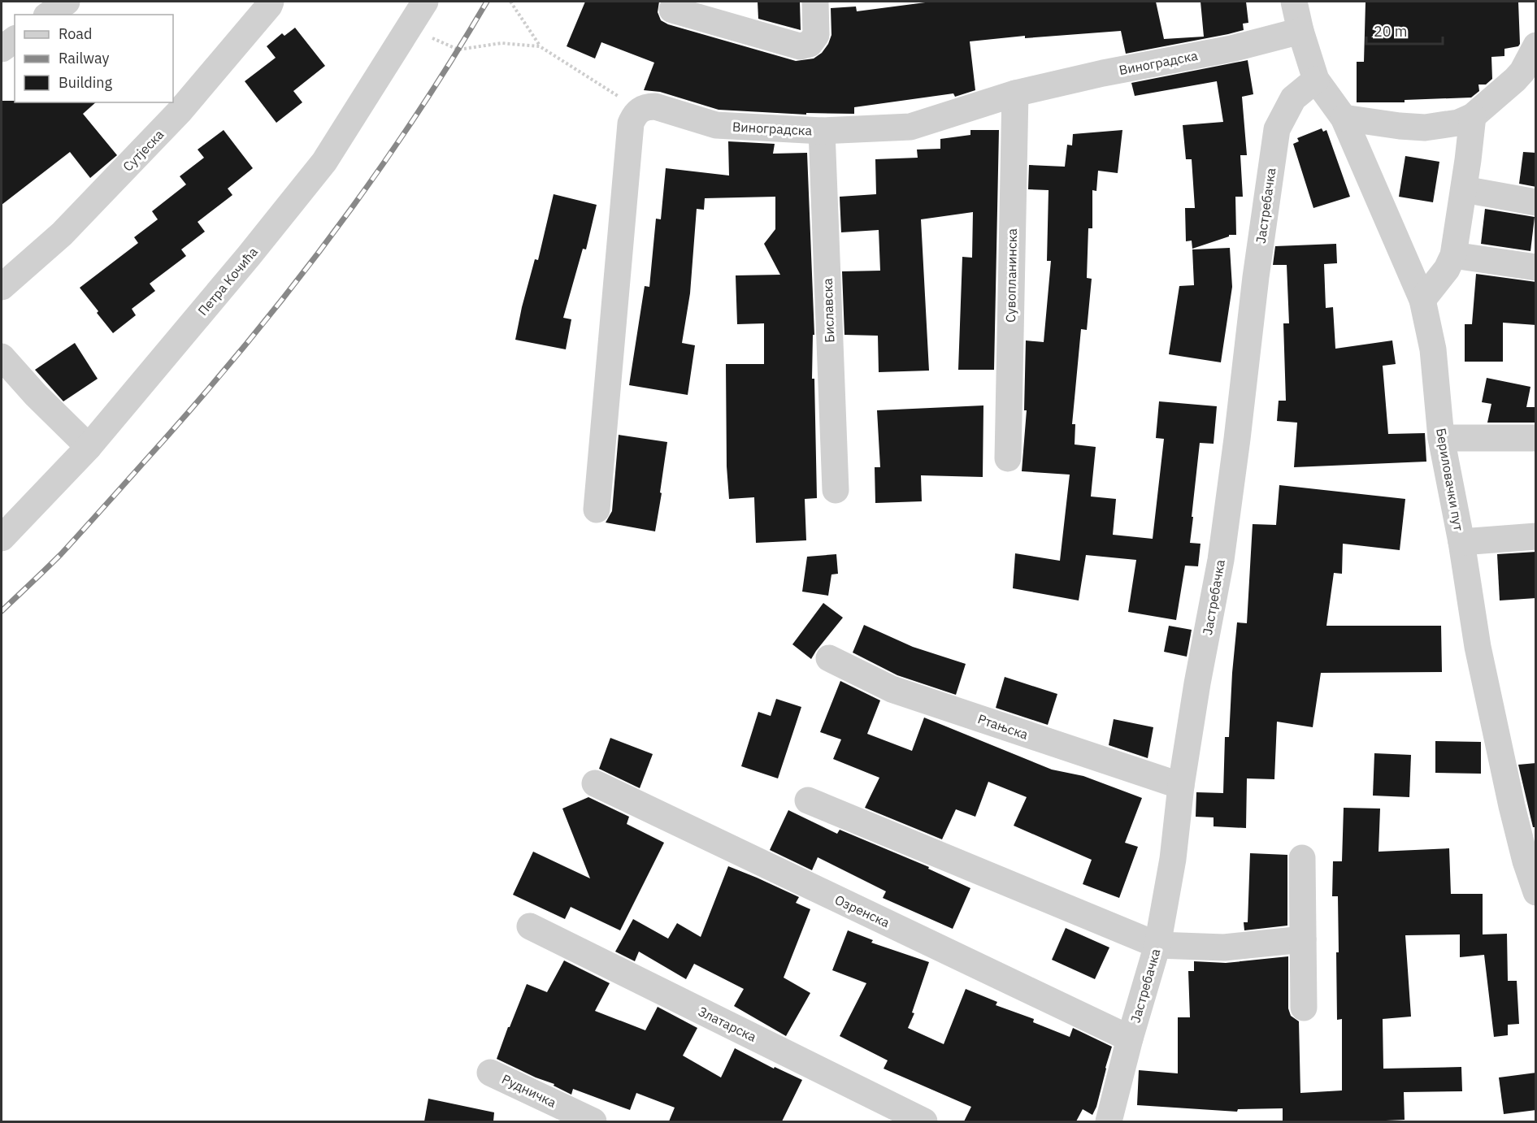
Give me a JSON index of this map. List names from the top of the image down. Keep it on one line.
{"streets":{"street":["Виноградска","Сутјеска","Јастребачка","Сувопланинска","Петра Кочића","Биславска","Бериловачки пут","Ртањска","Озренска","Златарска","Рудничка"]},"crossings":[["Виноградска","Сувопланинска"],["Виноградска","Биславска"],["Виноградска","Бериловачки пут"],["Јастребачка","Бериловачки пут"],["Јастребачка","Ртањска"],["Јастребачка","Озренска"]],"legend":["Road","Railway","Building"],"scale_bar":"20 m"}
